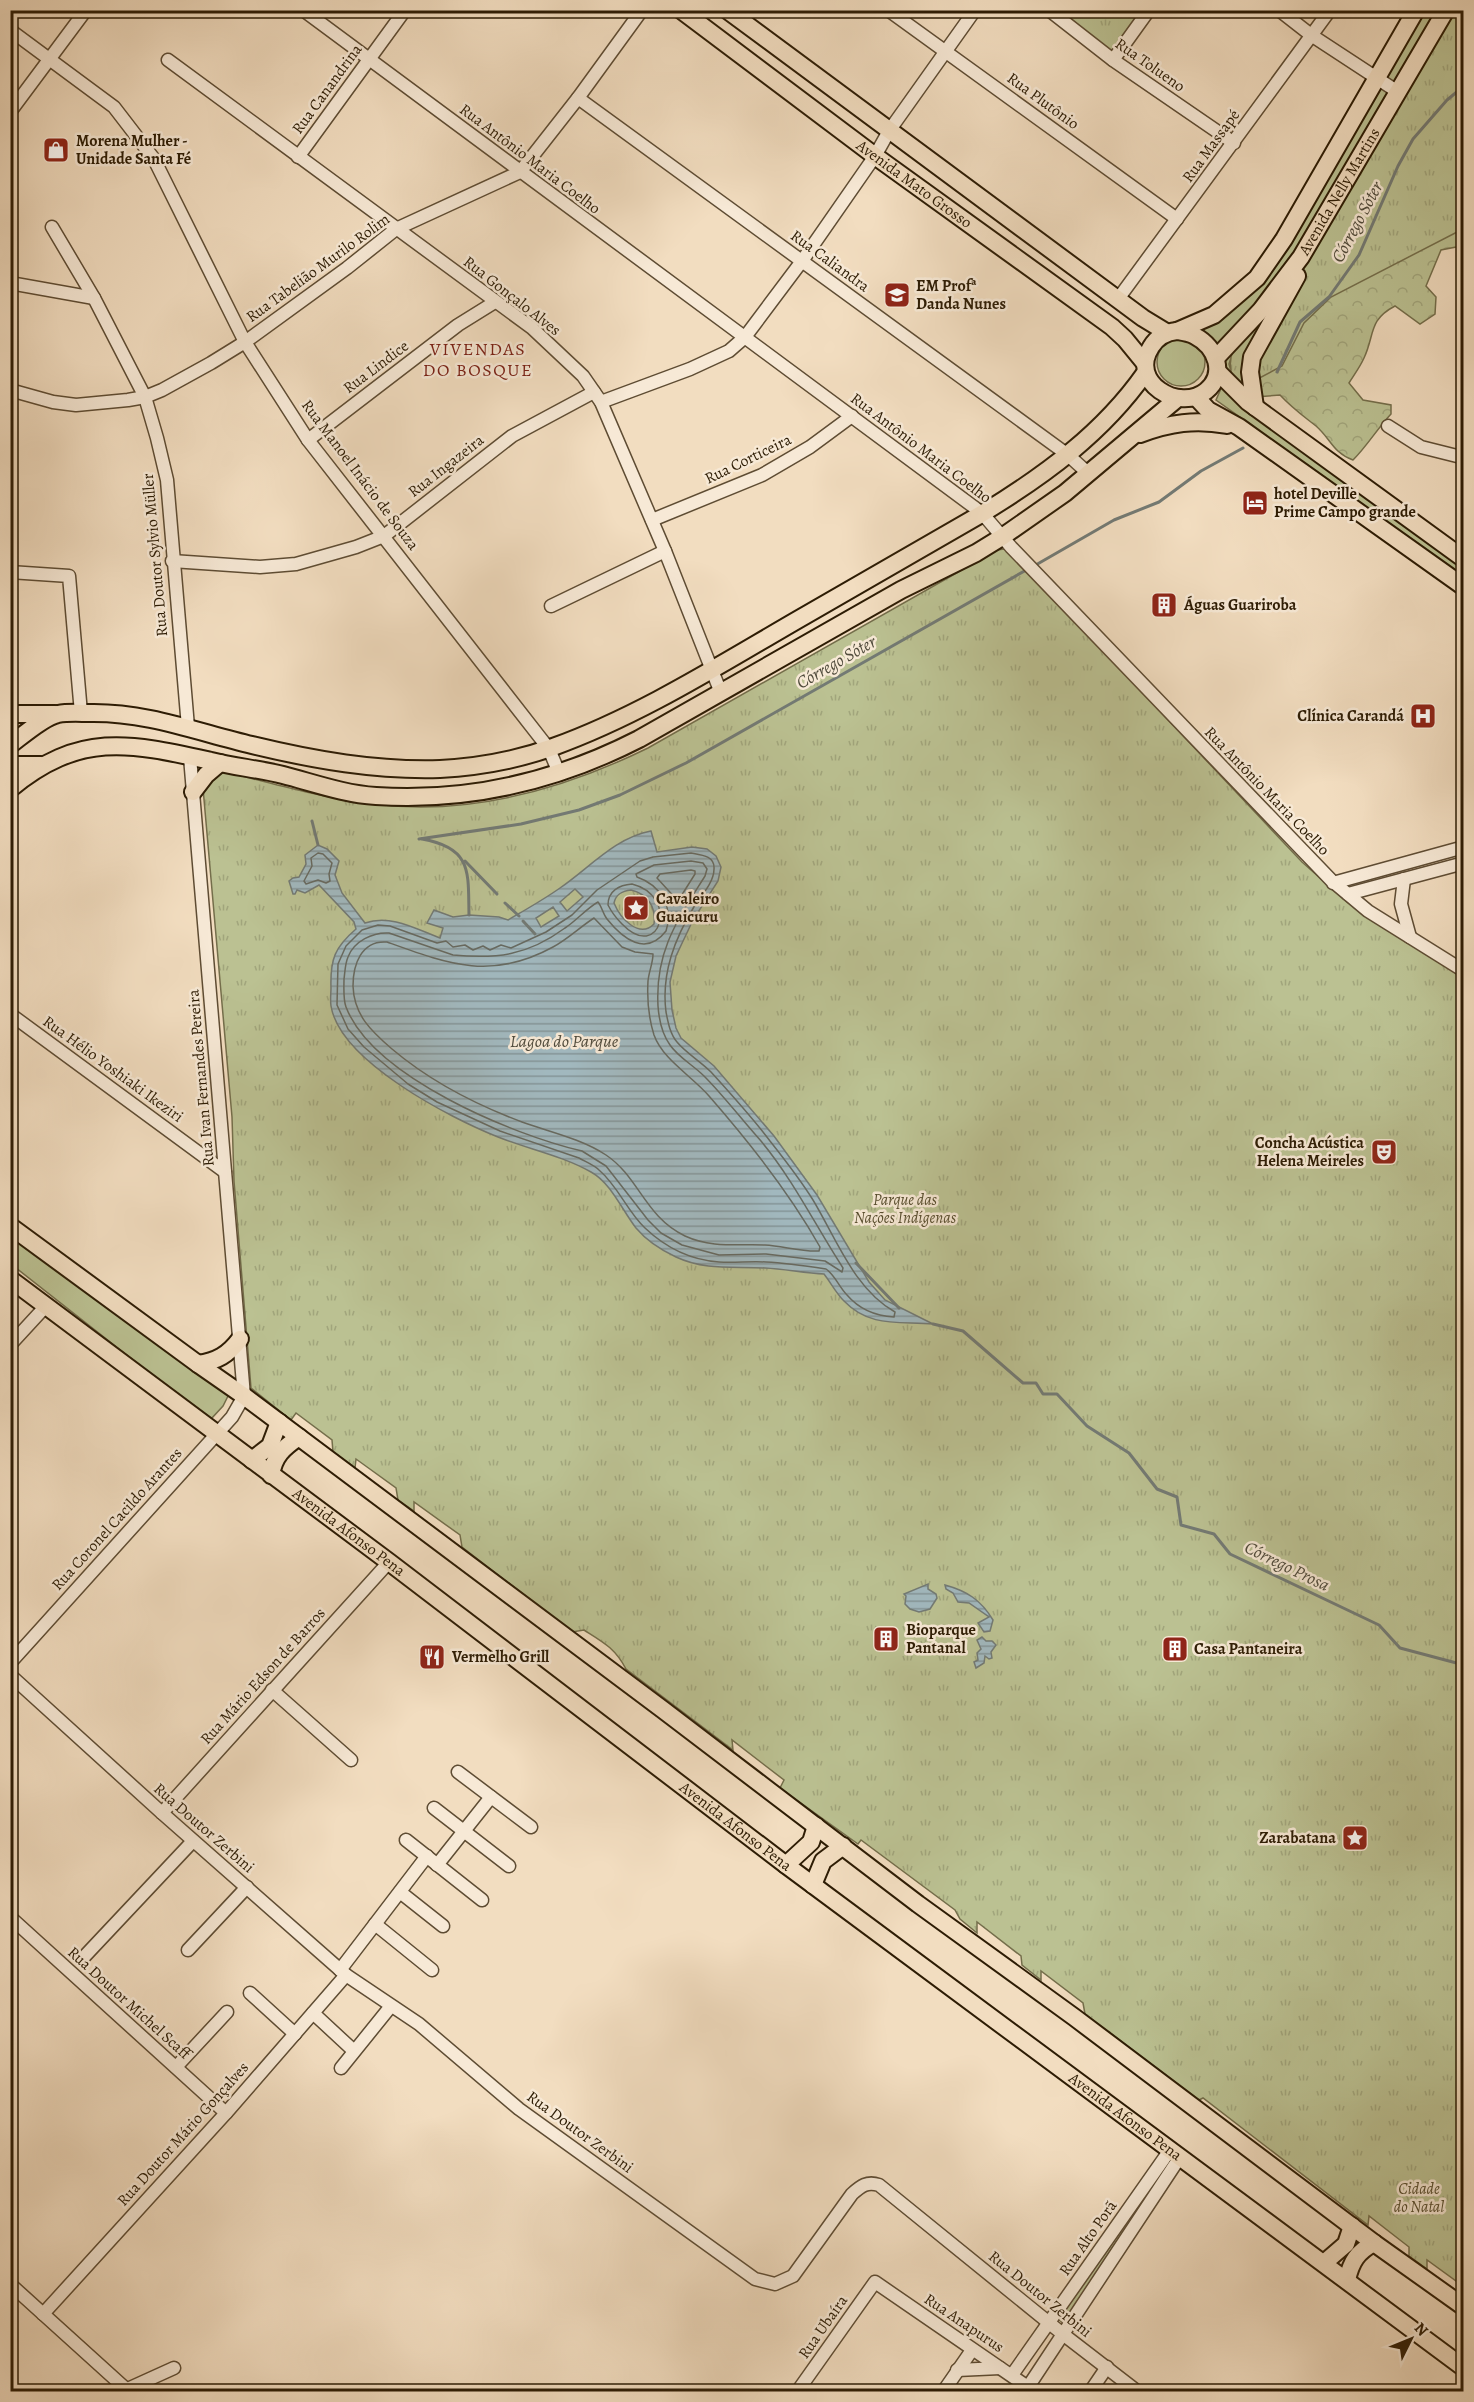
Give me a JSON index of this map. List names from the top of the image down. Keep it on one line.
{"streets":{"main road":["Avenida Mato Grosso","Avenida Nelly Martins","Avenida Afonso Pena"],"street":["Rua Tolueno","Rua Canandrina","Rua Plutônio","Rua Massapé","Rua Antônio Maria Coelho","Rua Caliandra","Rua Tabelião Murilo Rolim","Rua Gonçalo Alves","Rua Lindice","Rua Corticeira","Rua Ingazeira","Rua Manoel Inácio de Souza","Rua Doutor Sylvio Müller","Rua Hélio Yoshiaki Ikeziri","Rua Ivan Fernandes Pereira","Rua Coronel Cacildo Arantes","Rua Mário Edson de Barros","Rua Doutor Zerbini","Rua Doutor Michel Scaff","Rua Doutor Mário Gonçalves","Rua Alto Porã","Rua Anapurus","Rua Ubaíra"]},"crossings":[["Rua Tolueno","Rua Massapé"],["Rua Canandrina","Rua Antônio Maria Coelho"],["Rua Canandrina","Rua Gonçalo Alves"],["Rua Plutônio","Rua Massapé"],["Rua Plutônio","Rua Ingazeira"],["Rua Massapé","Avenida Mato Grosso"],["Rua Antônio Maria Coelho","Rua Tabelião Murilo Rolim"],["Rua Antônio Maria Coelho","Rua Corticeira"],["Rua Antônio Maria Coelho","Rua Ingazeira"],["Avenida Mato Grosso","Avenida Nelly Martins"],["Avenida Mato Grosso","Rua Ingazeira"],["Rua Caliandra","Rua Tabelião Murilo Rolim"],["Rua Caliandra","Rua Ingazeira"],["Rua Tabelião Murilo Rolim","Rua Gonçalo Alves"],["Rua Tabelião Murilo Rolim","Rua Manoel Inácio de Souza"],["Rua Tabelião Murilo Rolim","Rua Doutor Sylvio Müller"],["Rua Gonçalo Alves","Rua Lindice"],["Rua Gonçalo Alves","Rua Corticeira"],["Rua Gonçalo Alves","Rua Ingazeira"],["Rua Lindice","Rua Manoel Inácio de Souza"],["Rua Ingazeira","Rua Manoel Inácio de Souza"],["Rua Ingazeira","Rua Doutor Sylvio Müller"],["Rua Hélio Yoshiaki Ikeziri","Rua Ivan Fernandes Pereira"],["Rua Ivan Fernandes Pereira","Rua Coronel Cacildo Arantes"],["Rua Coronel Cacildo Arantes","Avenida Afonso Pena"],["Avenida Afonso Pena","Rua Mário Edson de Barros"],["Avenida Afonso Pena","Rua Alto Porã"],["Rua Mário Edson de Barros","Rua Doutor Zerbini"],["Rua Doutor Zerbini","Rua Doutor Mário Gonçalves"],["Rua Doutor Zerbini","Rua Alto Porã"],["Rua Doutor Michel Scaff","Rua Doutor Mário Gonçalves"],["Rua Alto Porã","Rua Anapurus"],["Rua Anapurus","Rua Ubaíra"]],"districts":["VIVENDAS DO BOSQUE"],"water":["Córrego Sóter","Lagoa do Parque","Córrego Prosa"],"parks":["Parque das Nações Indígenas","Cidade do Natal"],"places":{"shop":["Morena Mulher - Unidade Santa Fé"],"school or university":["EM Profª Danda Nunes"],"hotel":["hotel Deville Prime Campo grande"],"building":["Águas Guariroba","Bioparque Pantanal","Casa Pantaneira"],"hospital":["Clínica Carandá"],"place":["Cavaleiro Guaicuru","Zarabatana"],"theatre":["Concha Acústica Helena Meireles"],"restaurant":["Vermelho Grill"]},"north":"top right"}
